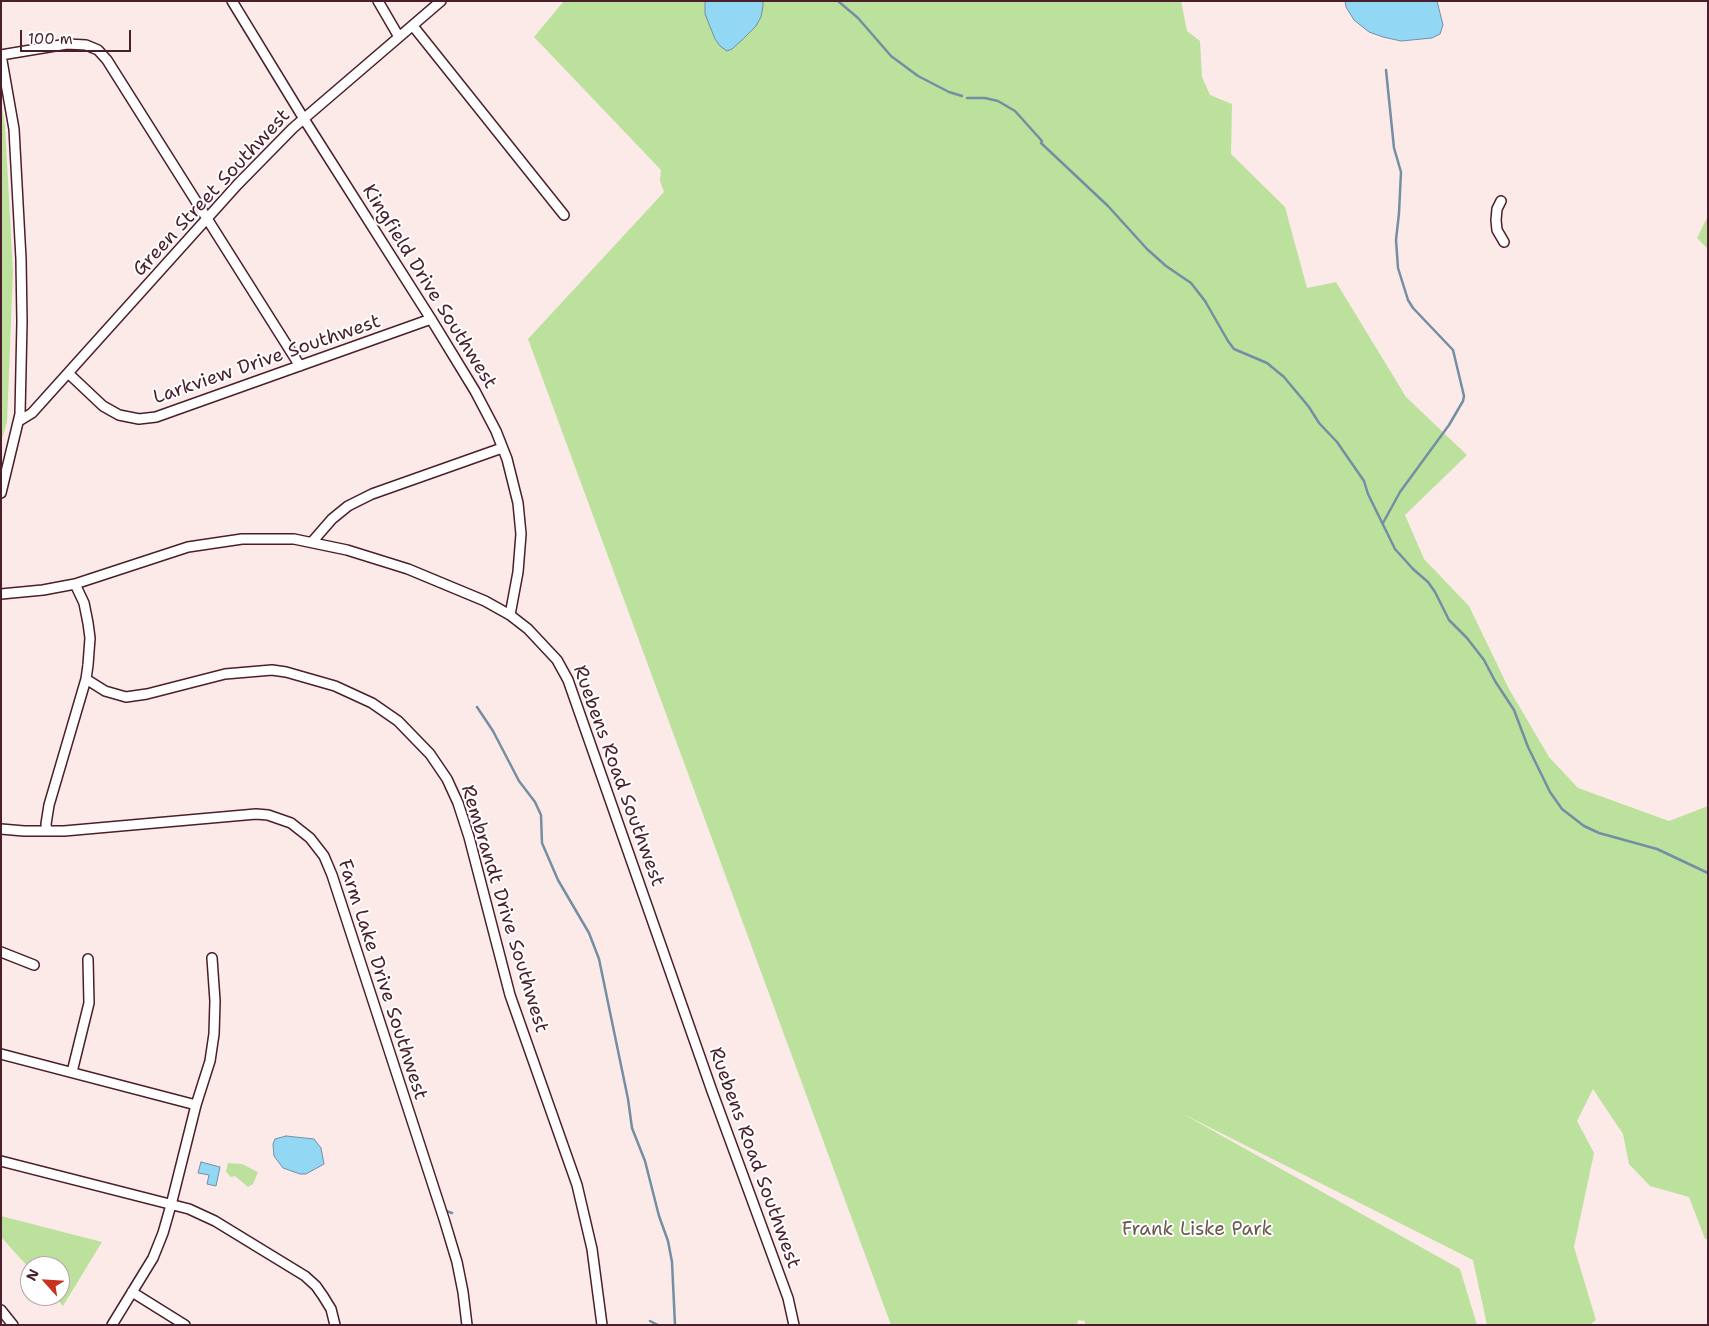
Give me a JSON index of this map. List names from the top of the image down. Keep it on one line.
{"streets":{"street":["Green Street Southwest","Kingfield Drive Southwest","Larkview Drive Southwest","Ruebens Road Southwest","Rembrandt Drive Southwest","Farm Lake Drive Southwest"]},"crossings":[["Green Street Southwest","Kingfield Drive Southwest"],["Green Street Southwest","Larkview Drive Southwest"],["Kingfield Drive Southwest","Larkview Drive Southwest"],["Kingfield Drive Southwest","Ruebens Road Southwest"]],"parks":["Frank Liske Park"],"scale_bar":"100 m","north":"top left"}
